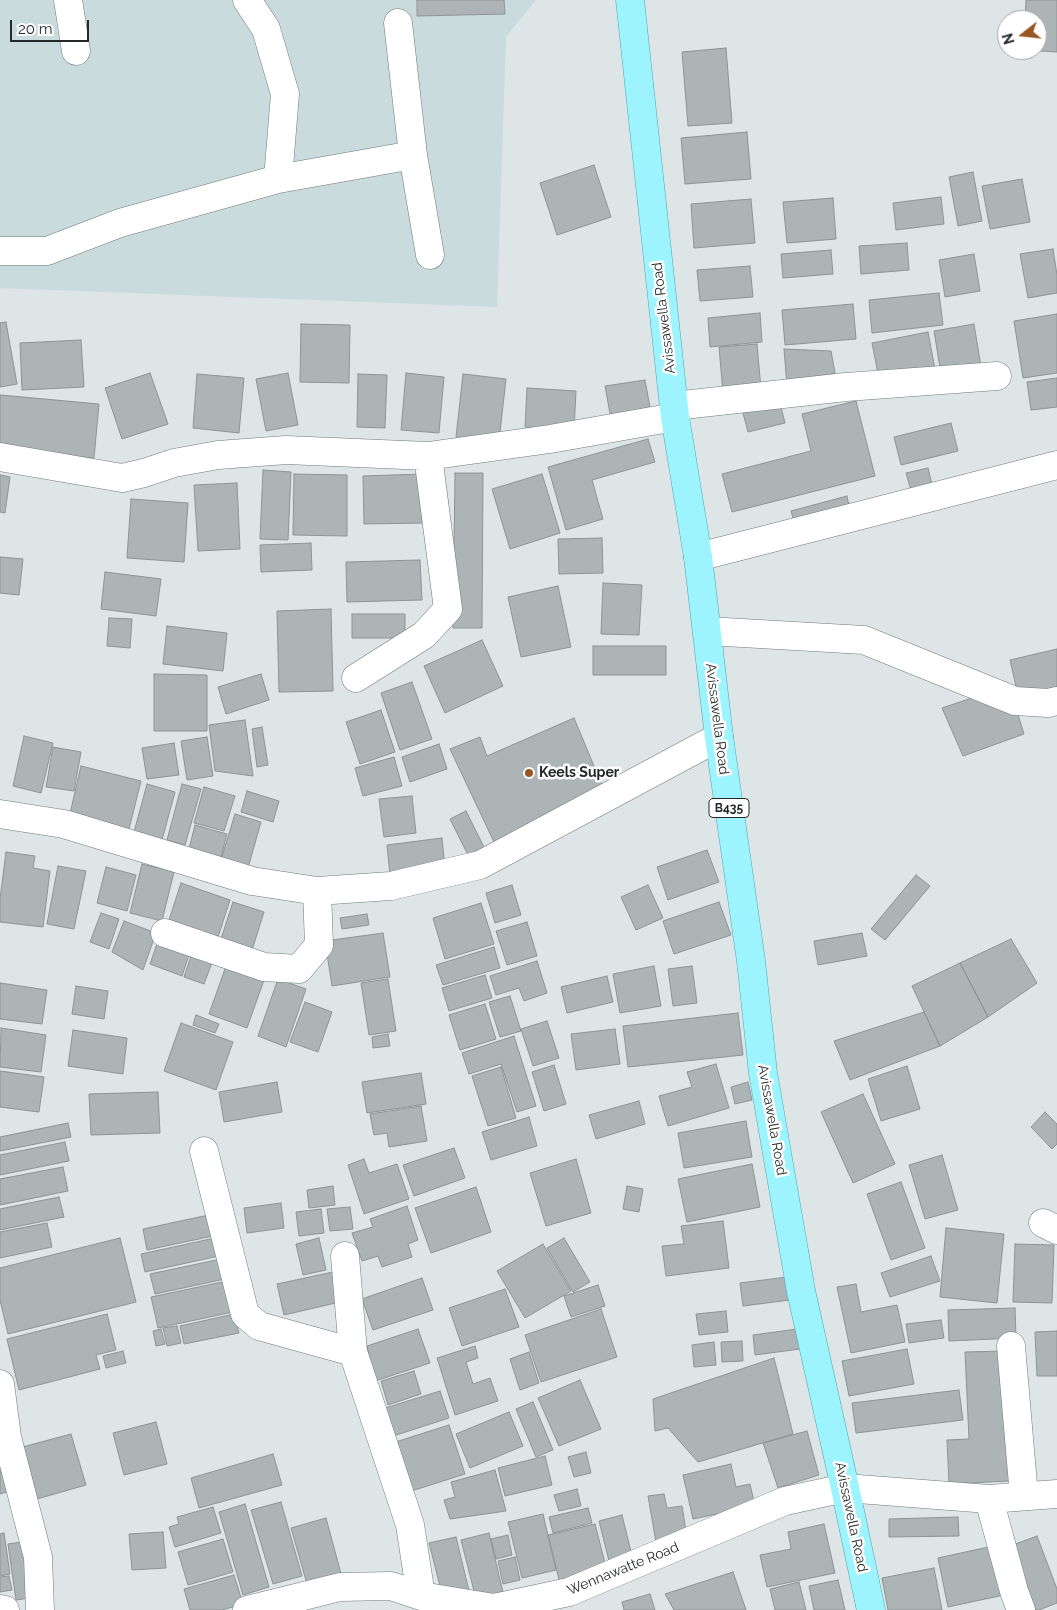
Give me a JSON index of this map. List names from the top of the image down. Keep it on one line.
{"streets":{"main road":["Avissawella Road","B435"],"street":["Wennawatte Road"]},"crossings":[["Avissawella Road","Wennawatte Road"]],"places":["Keels Super"],"scale_bar":"20 m","north":"left"}
